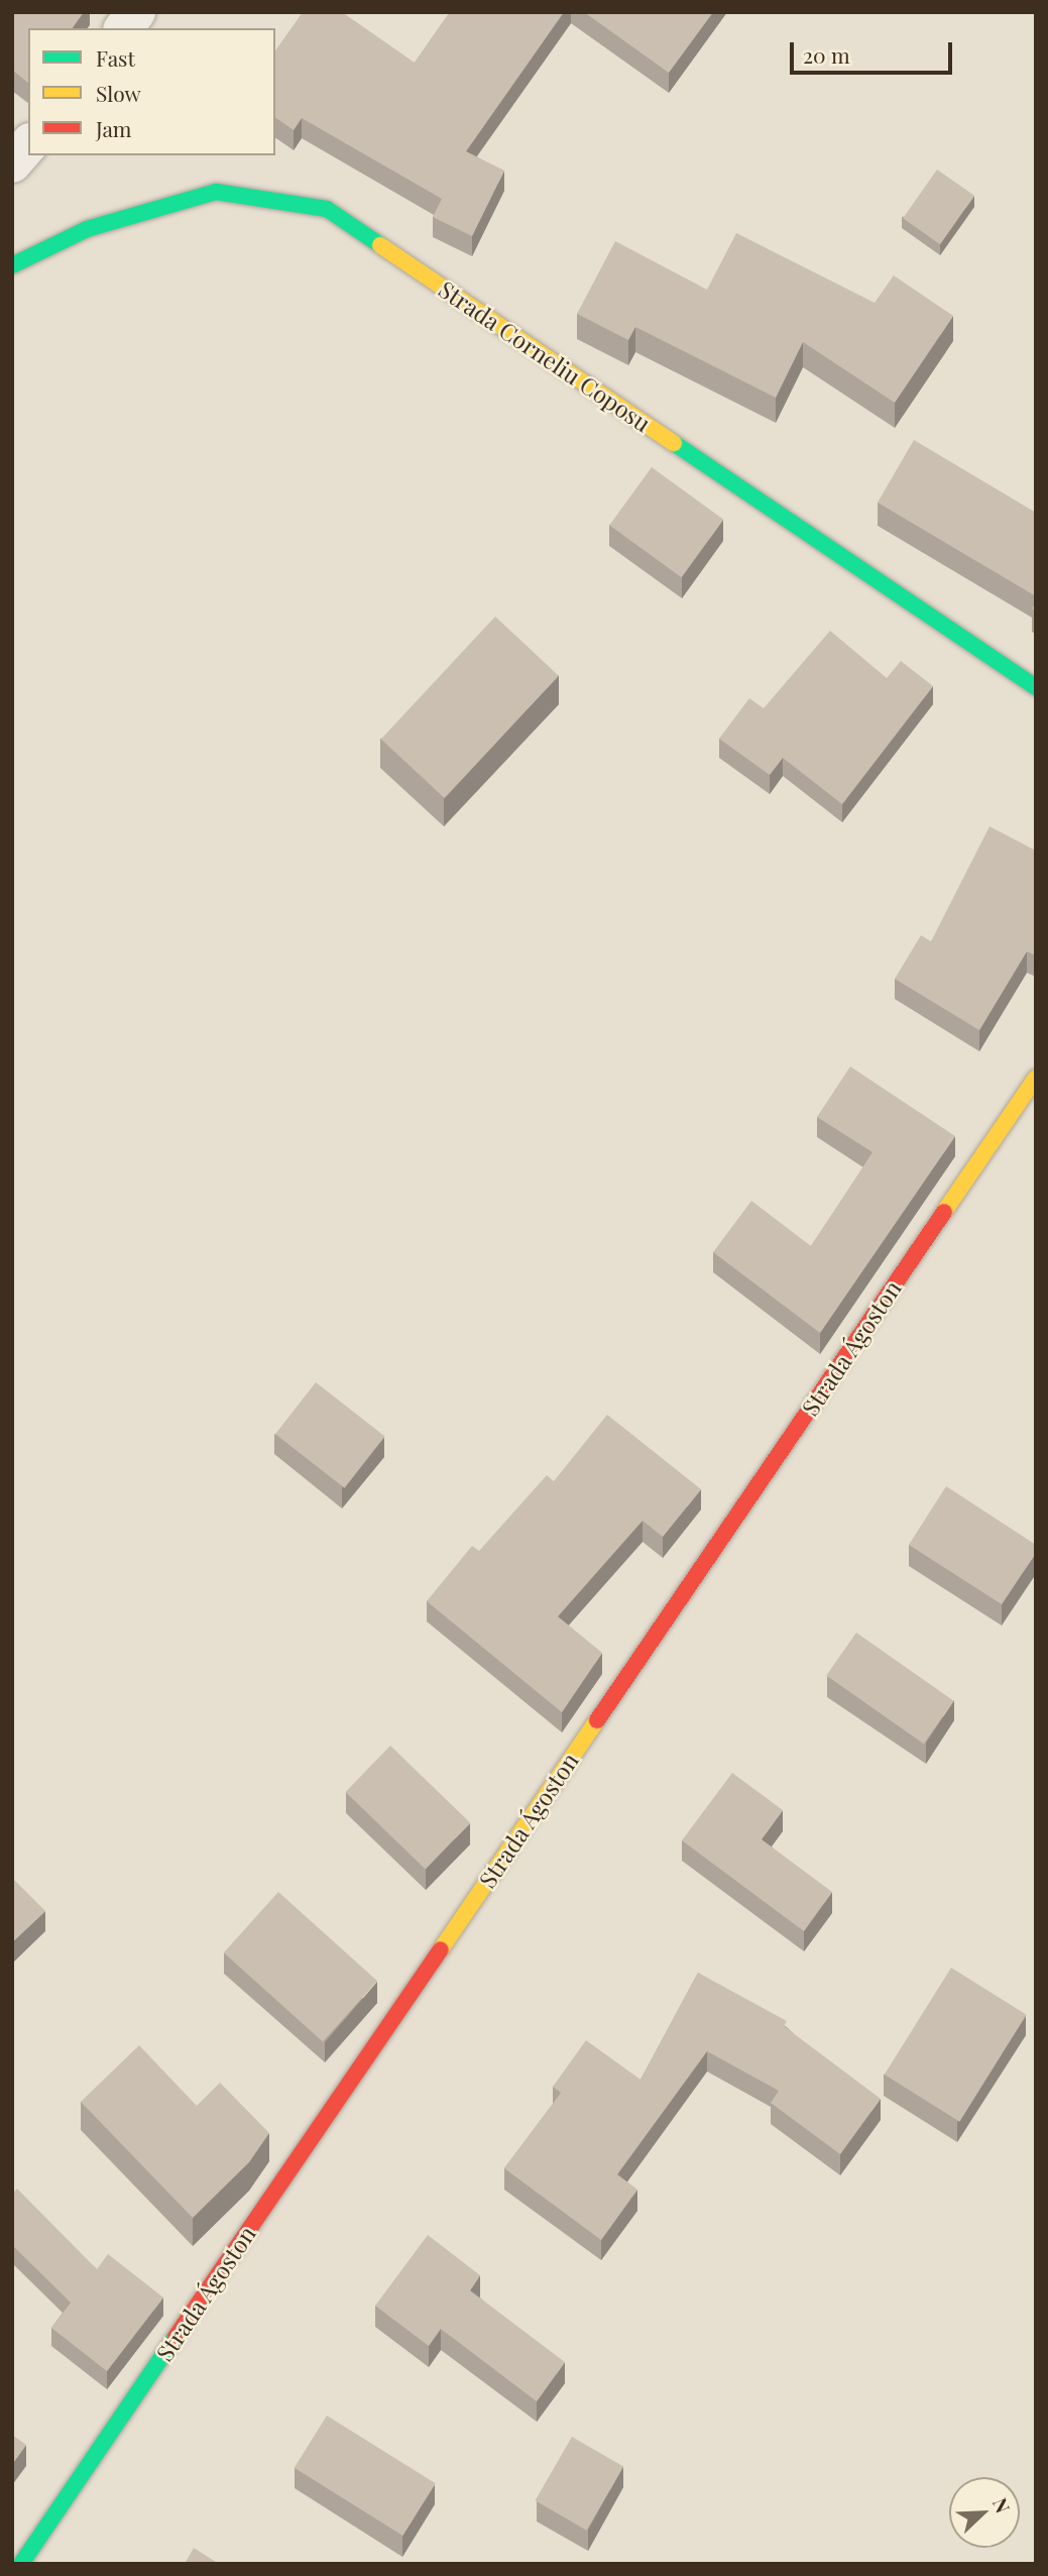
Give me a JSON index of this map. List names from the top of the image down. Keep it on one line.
{"streets":{"main road":["Strada Corneliu Coposu","Strada Ágoston"]},"legend":["Fast","Slow","Jam"],"scale_bar":"20 m","north":"top right"}
